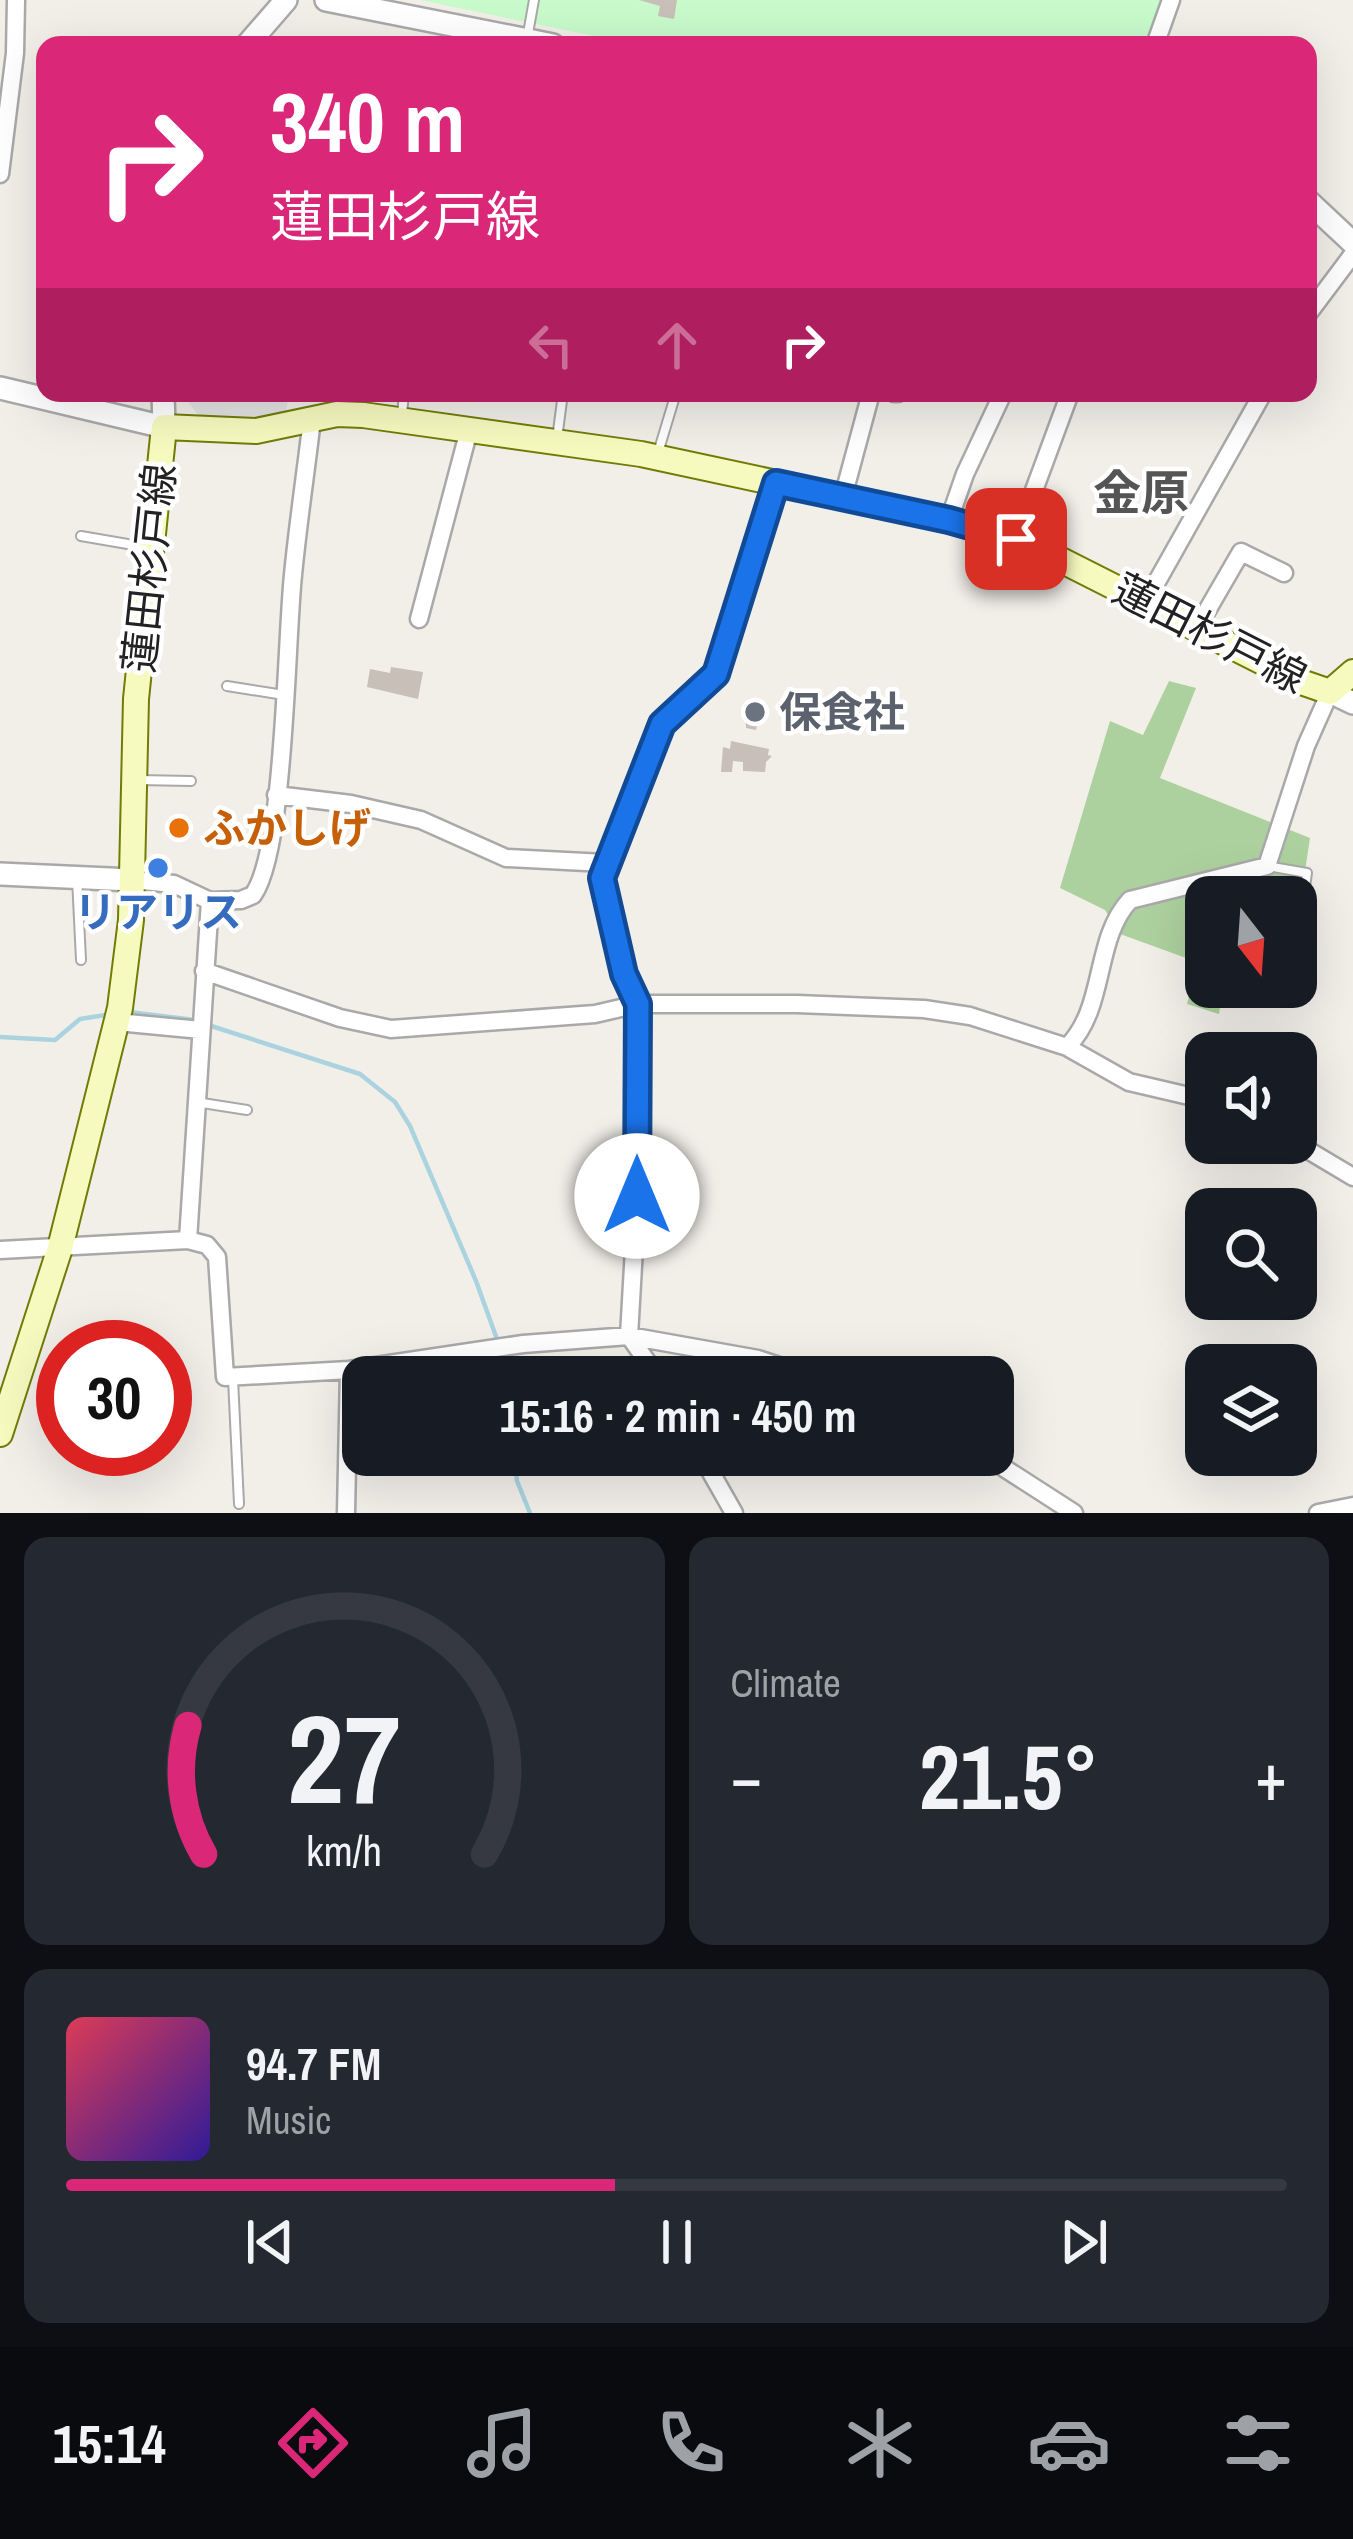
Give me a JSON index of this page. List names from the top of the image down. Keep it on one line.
{"streets":{"main road":["蓮田杉戸線"]},"districts":["金原"],"places":["保食社","ふかしげ","リアリス"],"north":"bottom","page":{"turn":["340 m","蓮田杉戸線"],"limit":"30","trip":"15:16 · 2 min · 450 m","tile":"Climate","heat":["−","21.5°","+"],"song":["94.7 FM","Music"],"tabs":"15:14","gauge":["27","km/h"]}}
